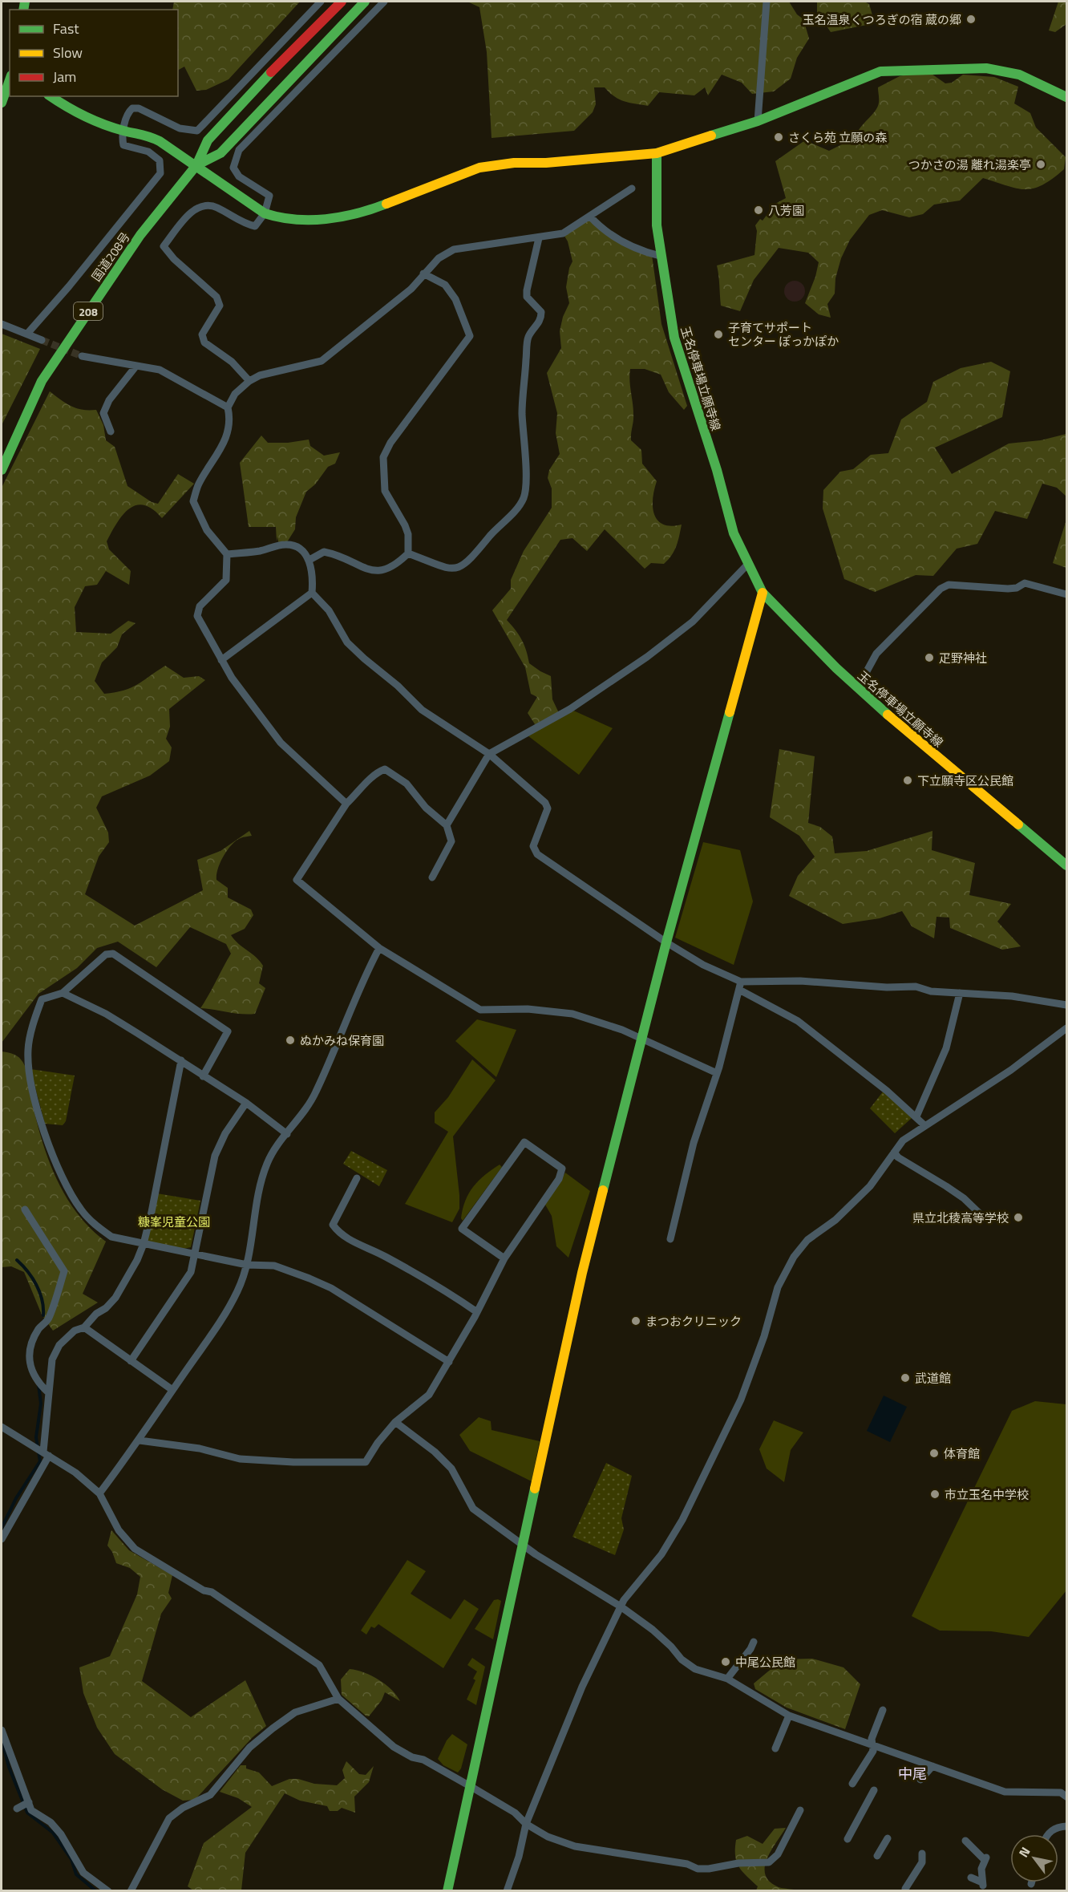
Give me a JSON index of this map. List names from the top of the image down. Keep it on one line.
{"streets":{"main road":["国道208号","208","玉名停車場立願寺線"]},"districts":["中尾"],"parks":["糠峯児童公園"],"places":["玉名温泉くつろぎの宿 蔵の郷","さくら苑 立願の森","つかさの湯 離れ湯楽亭","八芳園","子育てサポート センター ぽっかぽか","疋野神社","下立願寺区公民館","ぬかみね保育園","県立北稜高等学校","まつおクリニック","武道館","体育館","市立玉名中学校","中尾公民館"],"legend":["Fast","Slow","Jam"],"north":"top left"}
